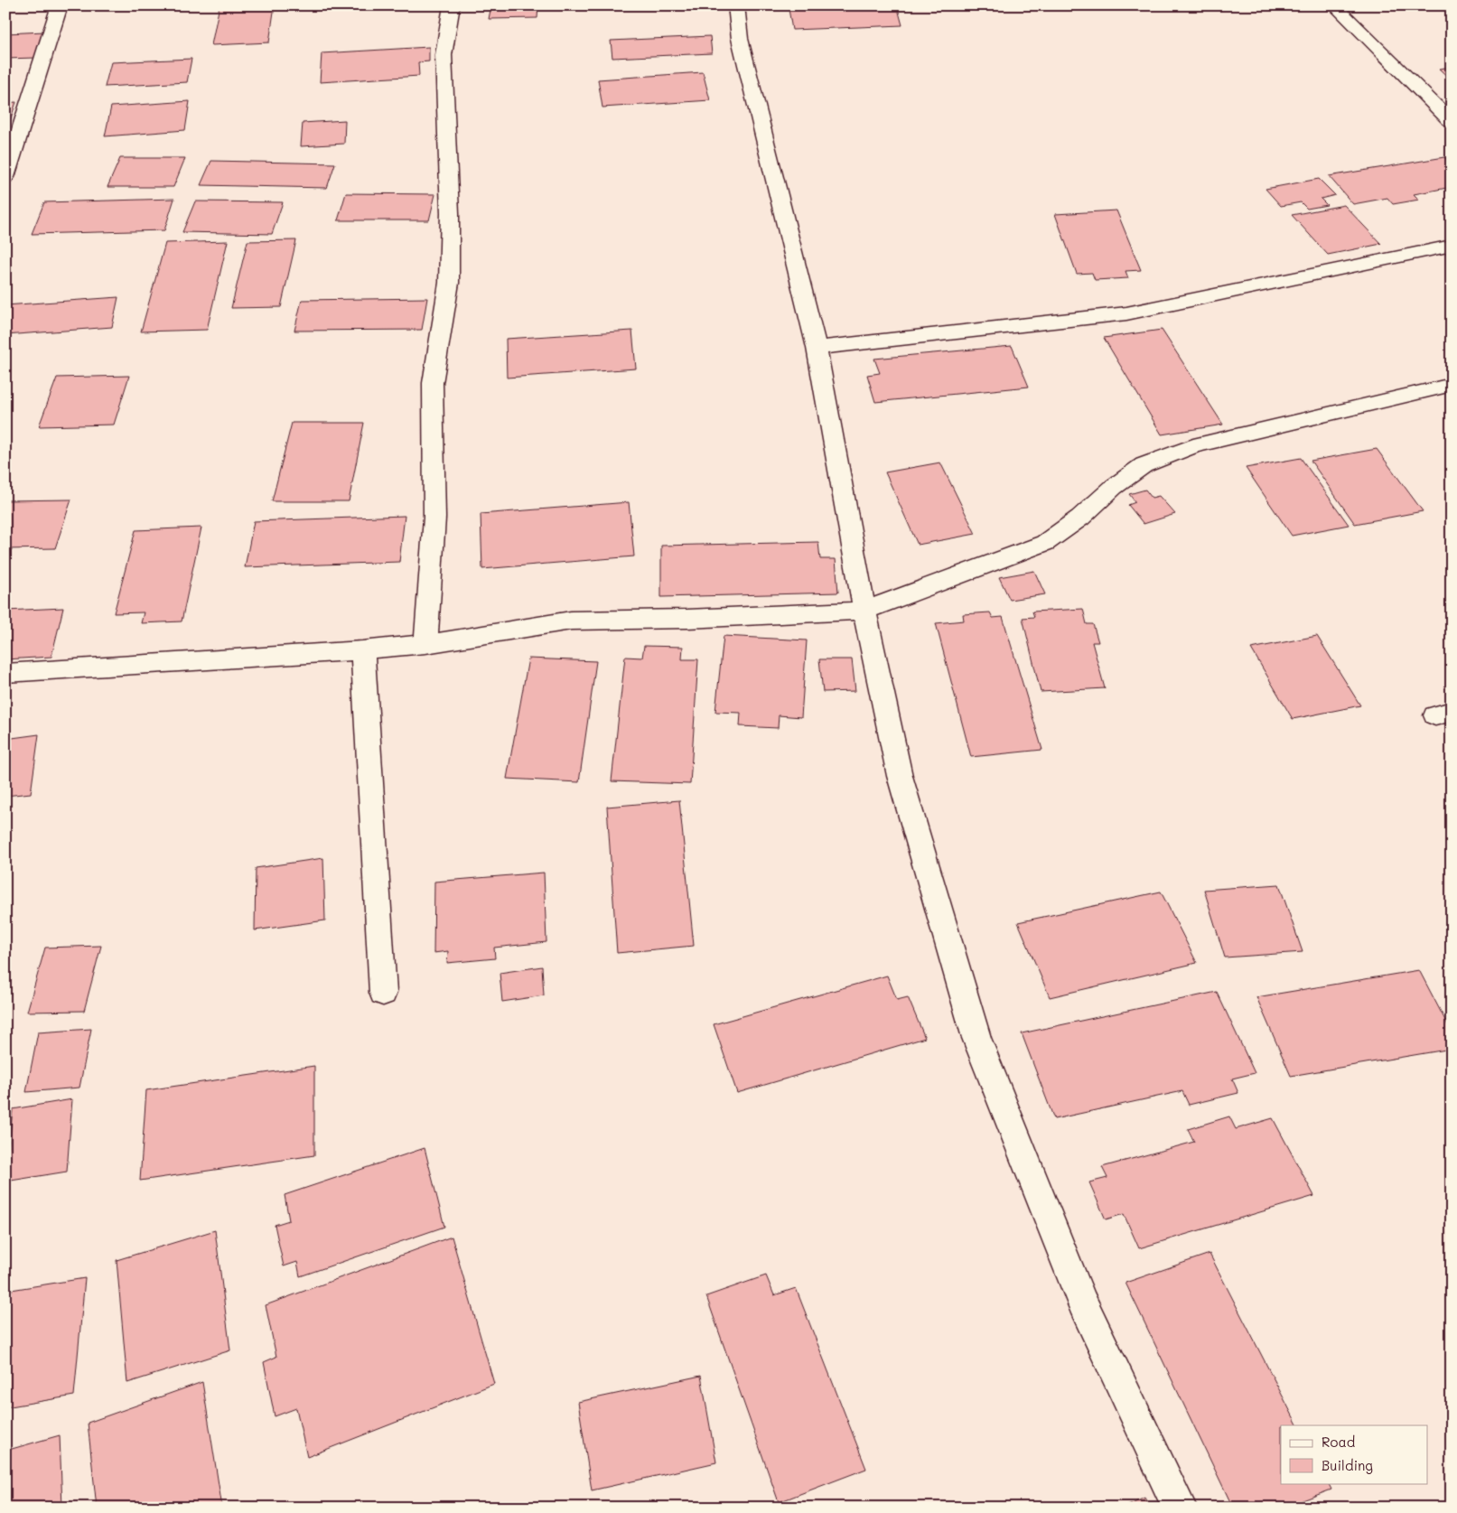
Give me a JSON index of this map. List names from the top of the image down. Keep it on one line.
{"legend":["Road","Building"]}
